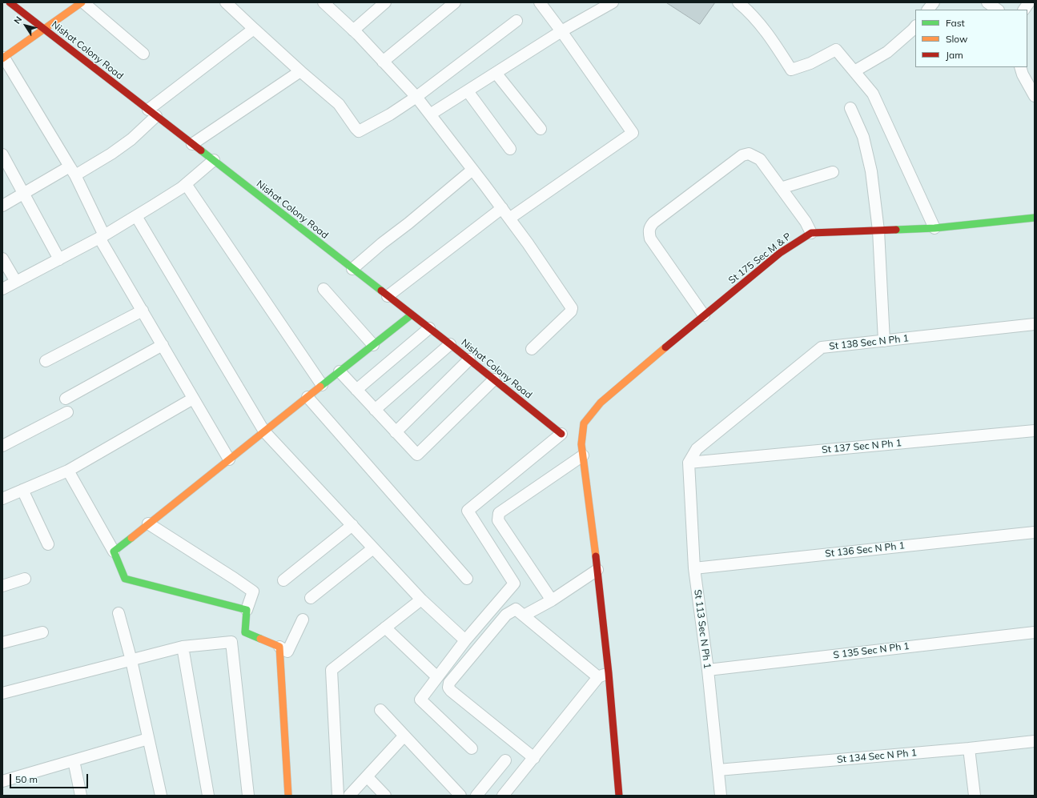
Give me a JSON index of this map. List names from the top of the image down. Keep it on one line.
{"streets":{"street":["Nishat Colony Road","St 175 Sec M & P","St 138 Sec N Ph 1","St 137 Sec N Ph 1","St 136 Sec N Ph 1","St 113 Sec N Ph 1","S 135 Sec N Ph 1","St 134 Sec N Ph 1"]},"crossings":[["St 138 Sec N Ph 1","St 137 Sec N Ph 1"],["St 138 Sec N Ph 1","St 113 Sec N Ph 1"],["St 137 Sec N Ph 1","St 113 Sec N Ph 1"],["St 136 Sec N Ph 1","St 113 Sec N Ph 1"],["St 113 Sec N Ph 1","S 135 Sec N Ph 1"],["St 113 Sec N Ph 1","St 134 Sec N Ph 1"]],"legend":["Fast","Slow","Jam"],"scale_bar":"50 m","north":"top left"}
